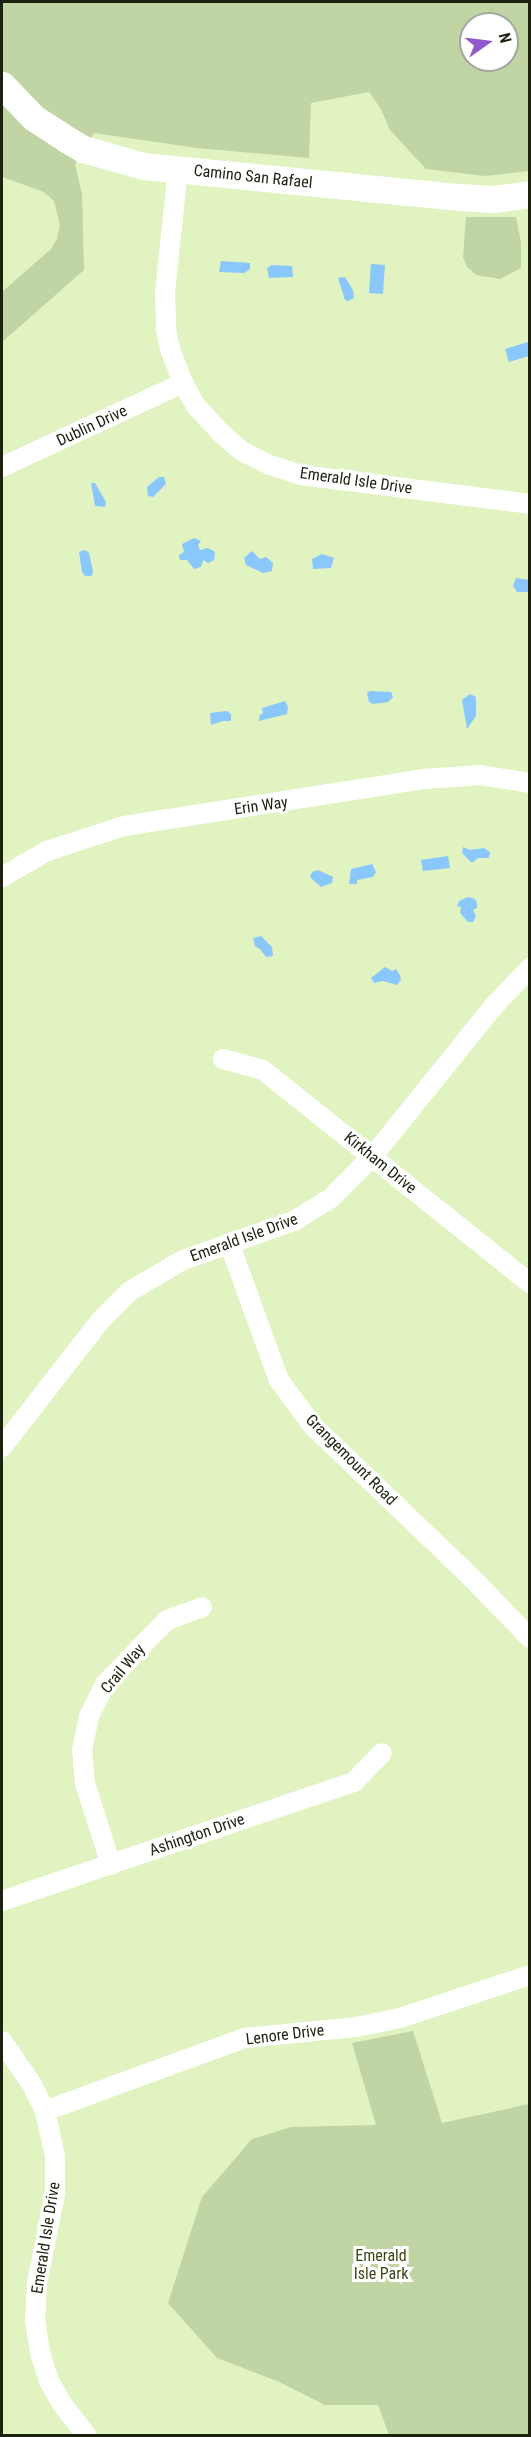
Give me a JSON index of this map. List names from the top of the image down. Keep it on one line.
{"streets":{"street":["Camino San Rafael","Dublin Drive","Emerald Isle Drive","Erin Way","Kirkham Drive","Grangemount Road","Crail Way","Ashington Drive","Lenore Drive"]},"crossings":[["Camino San Rafael","Emerald Isle Drive"],["Dublin Drive","Emerald Isle Drive"],["Emerald Isle Drive","Kirkham Drive"],["Emerald Isle Drive","Grangemount Road"],["Emerald Isle Drive","Lenore Drive"],["Crail Way","Ashington Drive"]],"parks":["Emerald Isle Park"],"north":"right"}
